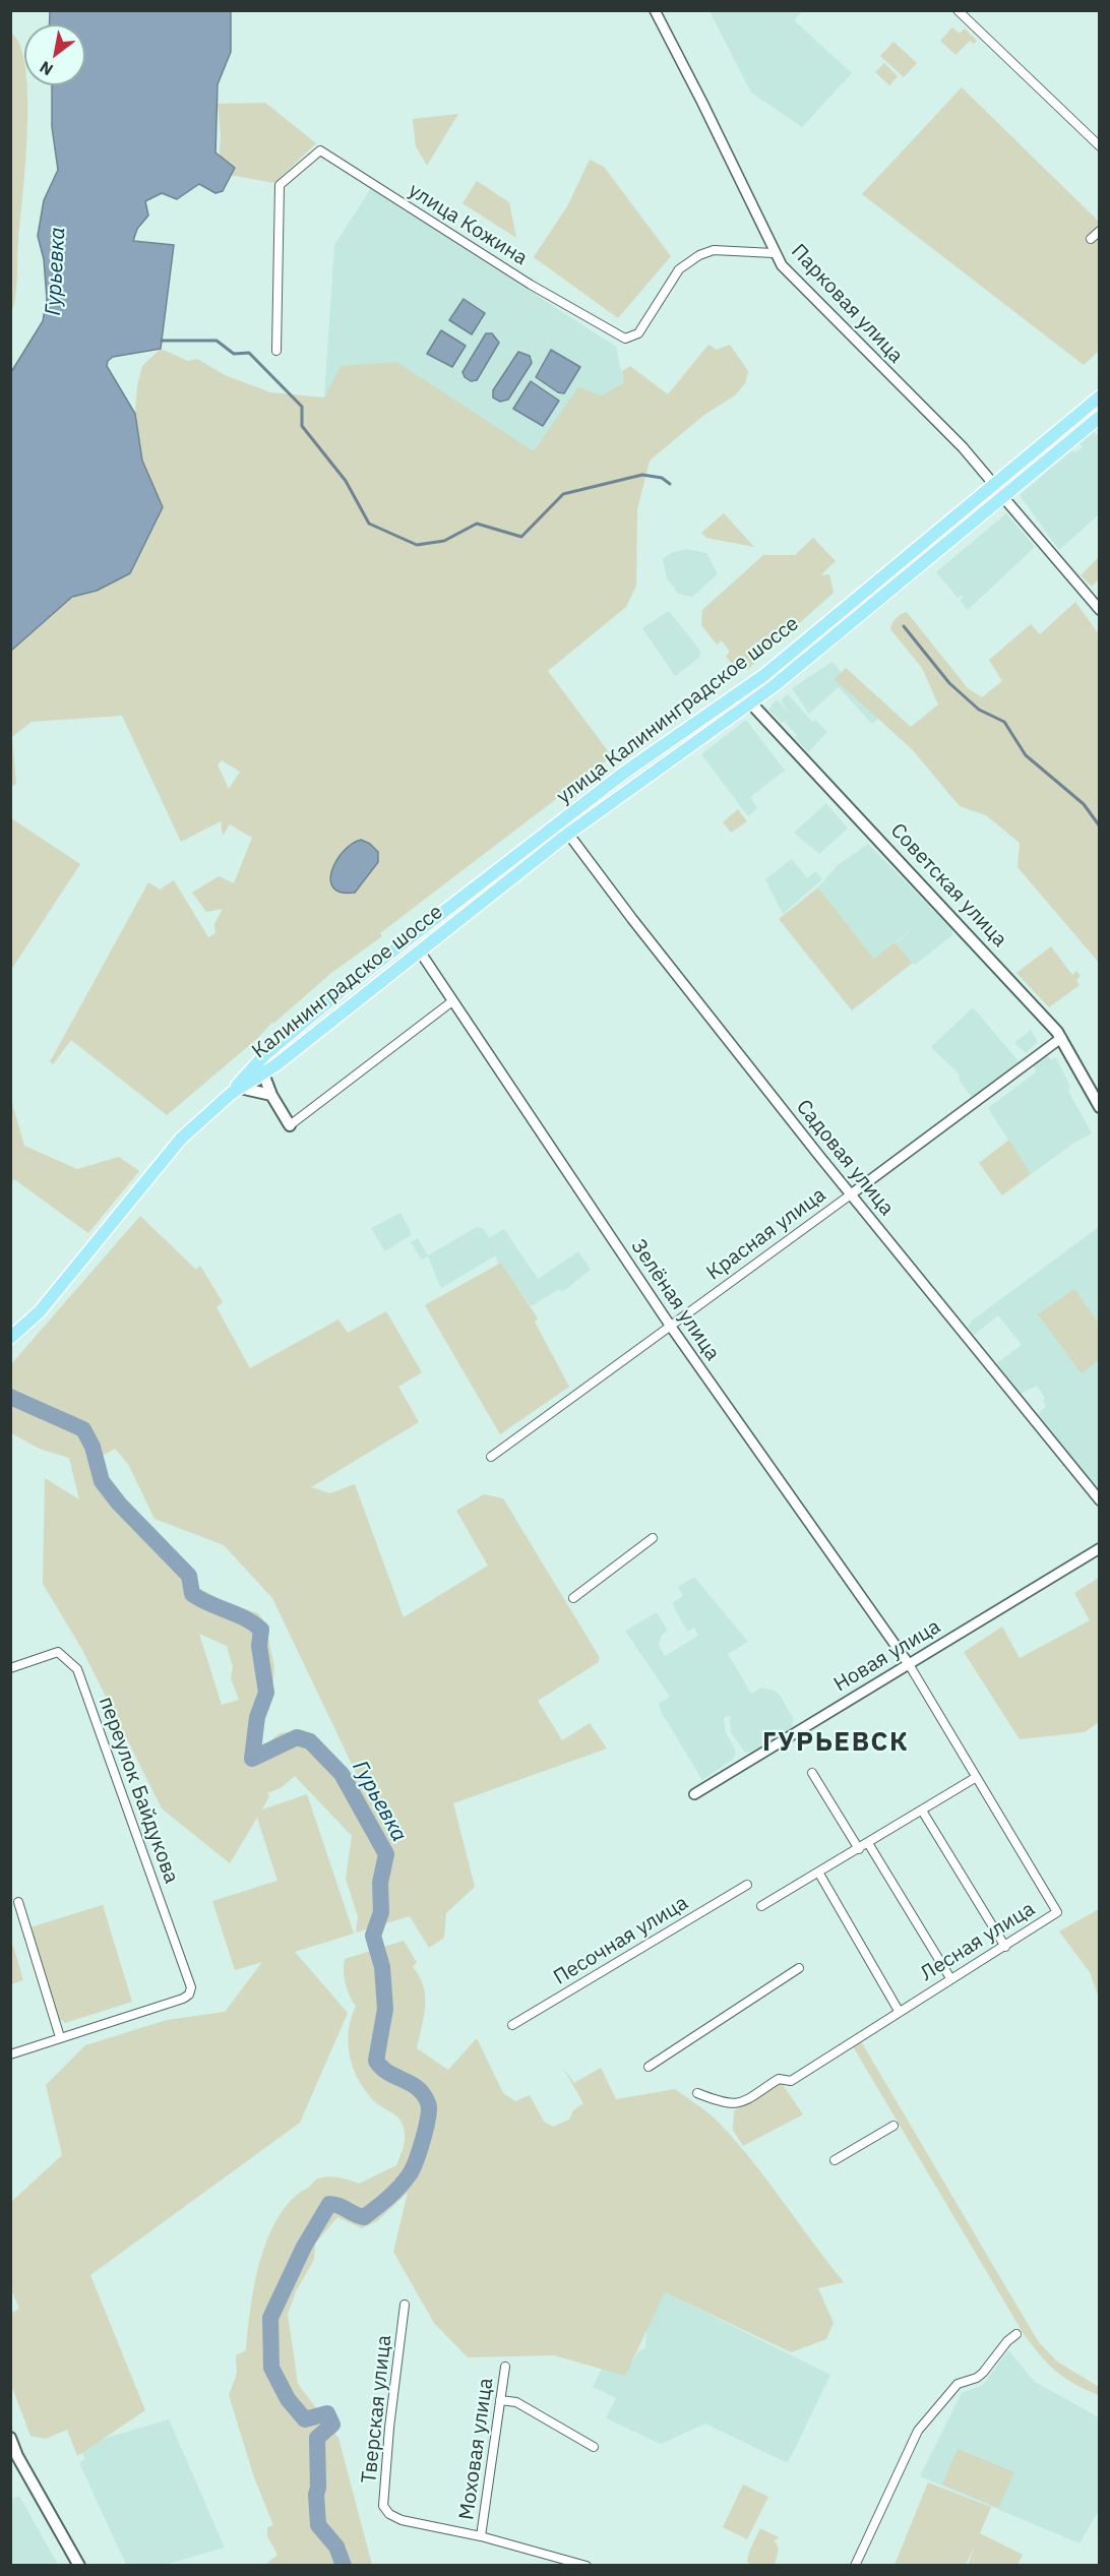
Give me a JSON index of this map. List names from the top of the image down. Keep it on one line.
{"streets":{"main road":["улица Калининградское шоссе","Советская улица","Калининградское шоссе"],"street":["улица Кожина","Парковая улица","Садовая улица","Красная улица","Зелёная улица","Новая улица","переулок Байдукова","Песочная улица","Лесная улица","Тверская улица","Моховая улица"]},"crossings":[["улица Кожина","Парковая улица"],["Парковая улица","улица Калининградское шоссе"],["улица Калининградское шоссе","Советская улица"],["улица Калининградское шоссе","Калининградское шоссе"],["Советская улица","Калининградское шоссе"],["Советская улица","Красная улица"],["Калининградское шоссе","Садовая улица"],["Калининградское шоссе","Зелёная улица"],["Садовая улица","Красная улица"],["Красная улица","Зелёная улица"],["Зелёная улица","Новая улица"],["Зелёная улица","Лесная улица"],["Новая улица","Лесная улица"],["Тверская улица","Моховая улица"]],"districts":["ГУРЬЕВСК"],"water":["Гурьевка"],"north":"bottom left"}
